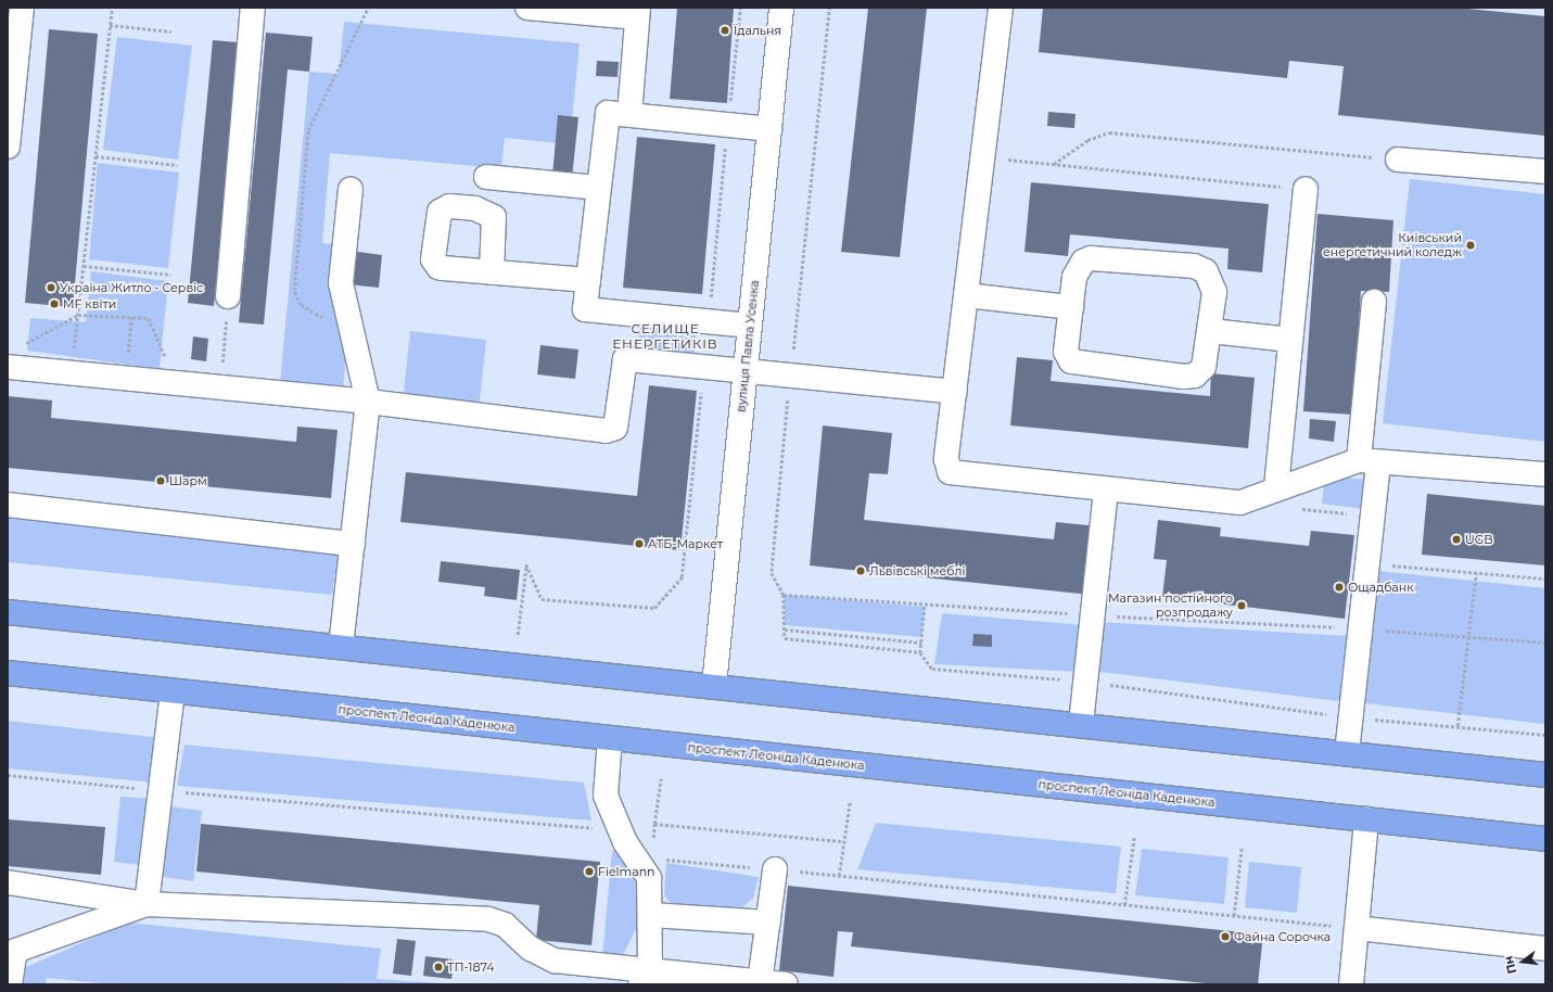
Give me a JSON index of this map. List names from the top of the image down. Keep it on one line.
{"streets":{"highway":["проспект Леоніда Каденюка"],"street":["вулиця Павла Усенка"]},"districts":["СЕЛИЩЕ ЕНЕРГЕТИКІВ"],"places":["Їдальня","Київський енергетичний коледж","Україна Житло - Сервіс","MF квіти","Шарм","UGB","АТБ-Маркет","Львівські меблі","Ощадбанк","Магазин постійного розпродажу","Fielmann","Файна Сорочка","ТП-1874"],"north":"left"}
